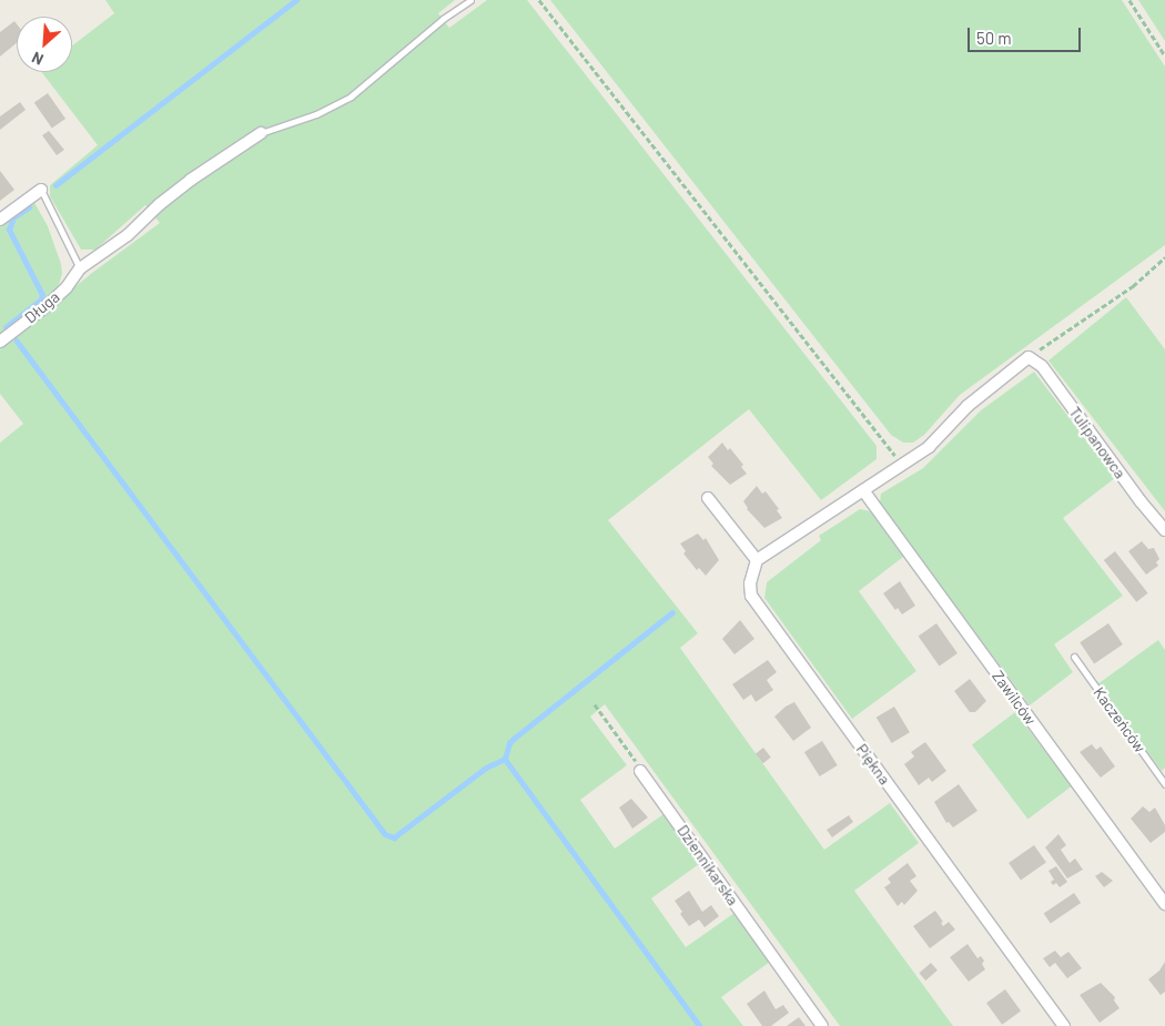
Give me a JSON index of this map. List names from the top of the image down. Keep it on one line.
{"streets":{"street":["Długa","Tulipanowca","Zawilców","Piękna","Dziennikarska"],"lane":["Kaczeńców"]},"scale_bar":"50 m","north":"bottom left"}
